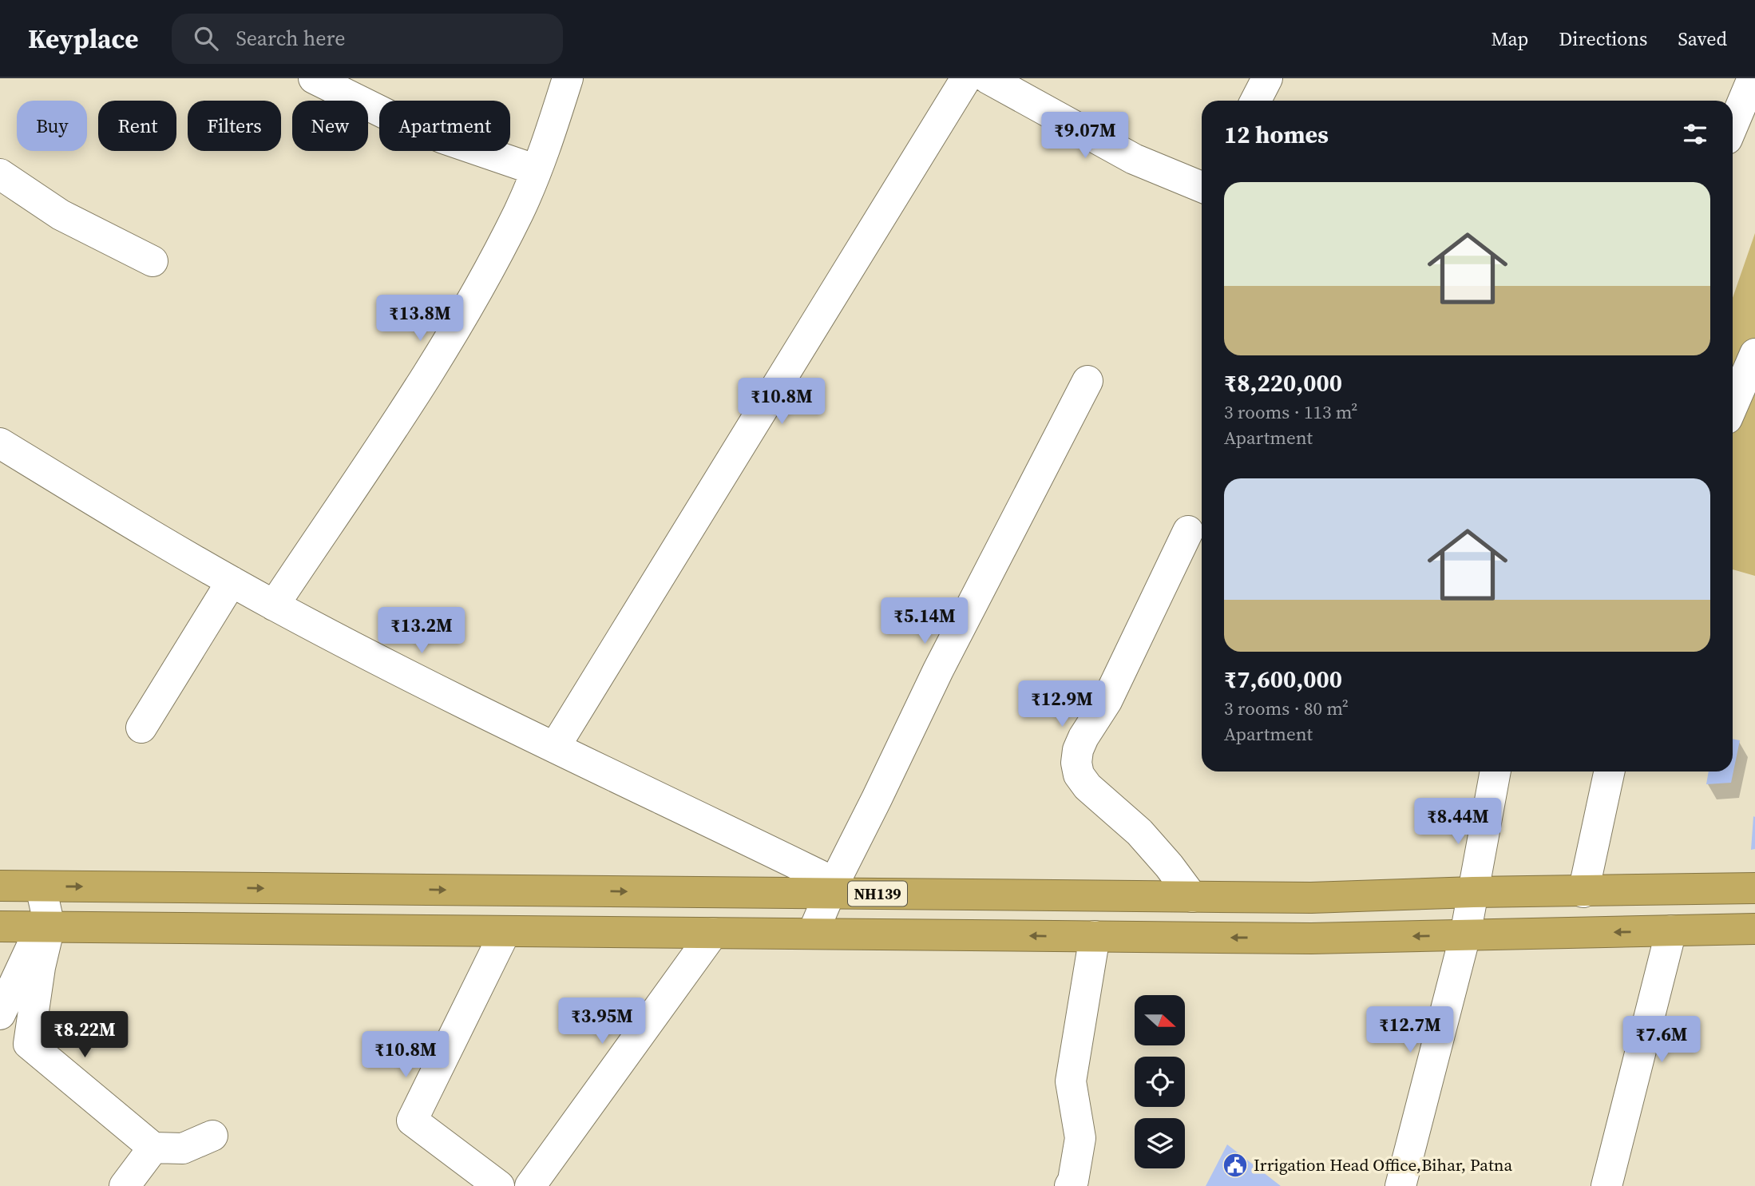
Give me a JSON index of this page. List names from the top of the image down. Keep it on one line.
{"streets":{"highway":["NH139"]},"places":{"public building":["Irrigation Head Office,Bihar, Patna"]},"north":"right","page":{"header":"Keyplace","search":"Search here","nav":["Map","Directions","Saved"],"chip":["Buy","Rent","Filters","New","Apartment"],"heading":"12 homes","price":["₹9.07M","₹13.8M","₹10.8M","₹5.14M","₹13.2M","₹12.9M","₹8.44M","₹3.95M","₹12.7M","₹8.22M","₹7.6M","₹10.8M"],"list":[{"name":"₹8,220,000","note":"3 rooms · 113 m² · Apartment"},{"name":"₹7,600,000","note":"3 rooms · 80 m² · Apartment"}]}}
